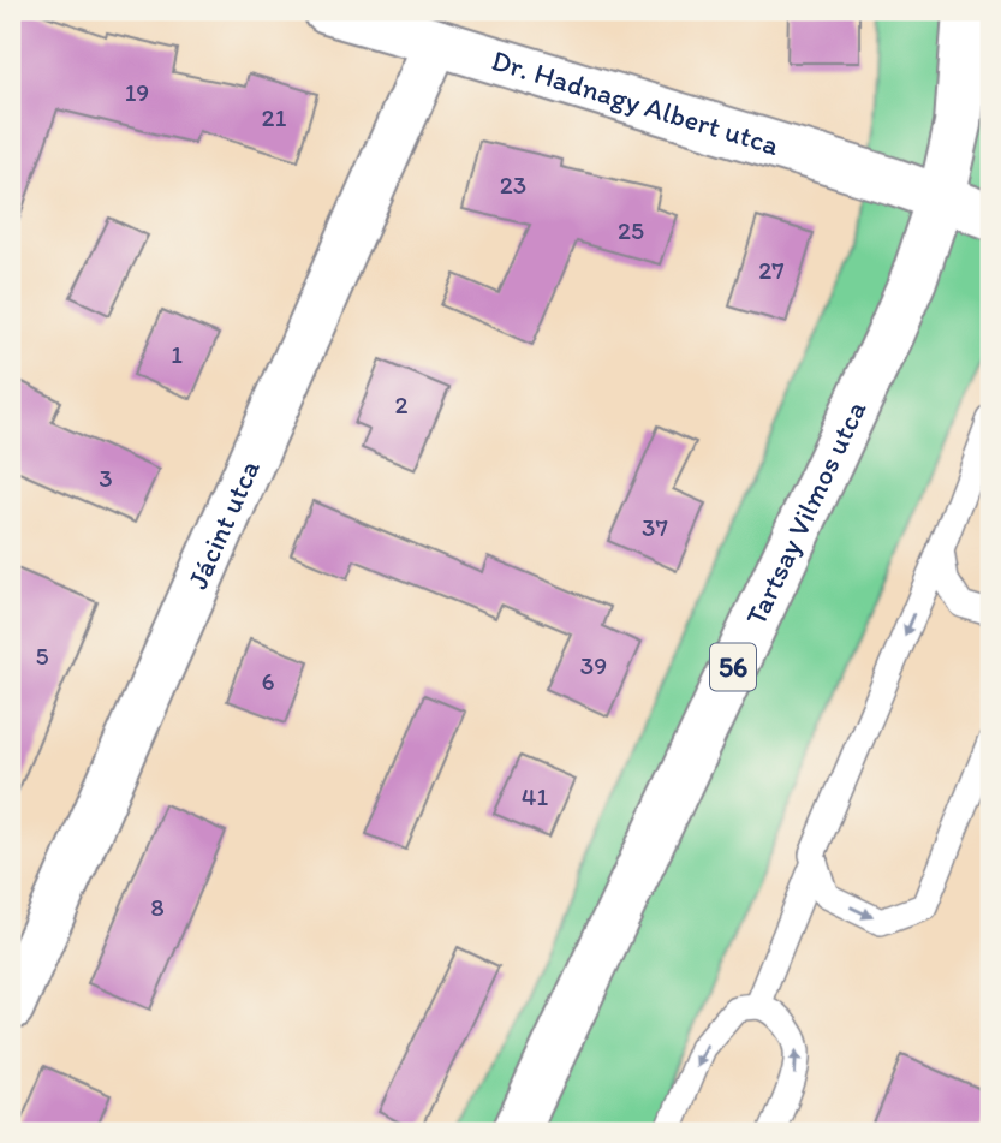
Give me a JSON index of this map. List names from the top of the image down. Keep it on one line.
{"streets":{"street":["Dr. Hadnagy Albert utca","Tartsay Vilmos utca","Jácint utca","56"]},"crossings":[["Dr. Hadnagy Albert utca","Tartsay Vilmos utca"],["Dr. Hadnagy Albert utca","Jácint utca"]],"house_numbers":["19","21","23","25","27","1","2","3","37","5","39","6","41","8"]}
